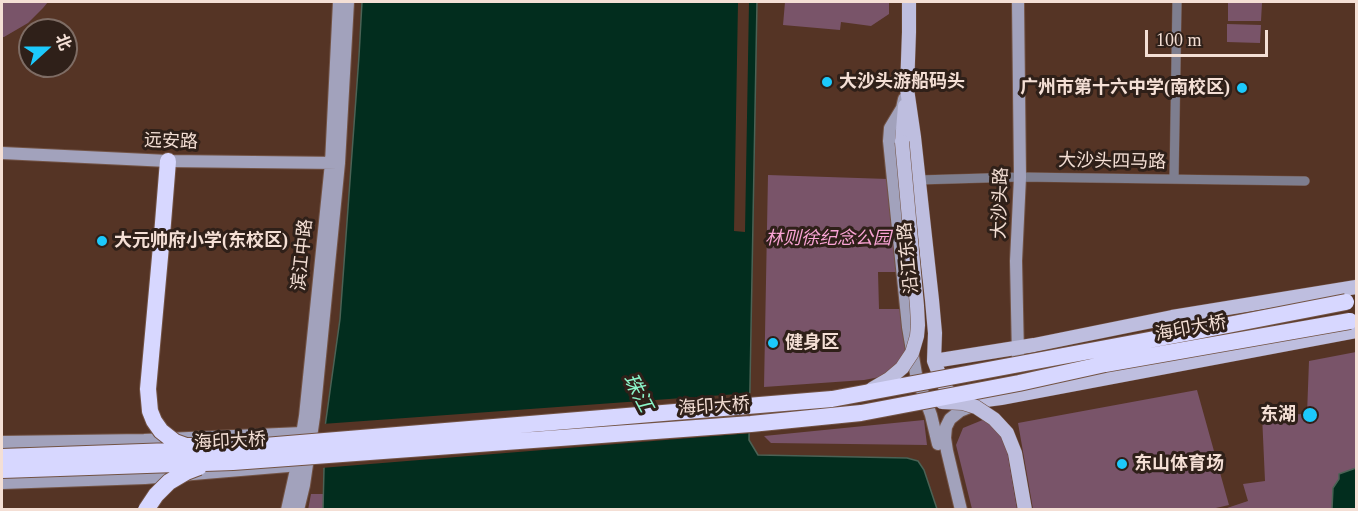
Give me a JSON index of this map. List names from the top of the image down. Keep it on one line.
{"streets":{"highway":["海印大桥"],"main road":["远安路","大沙头路","滨江中路","沿江东路"],"street":["大沙头四马路"]},"crossings":[["远安路","滨江中路"],["大沙头四马路","大沙头路"],["大沙头四马路","沿江东路"]],"water":["珠江"],"parks":["林则徐纪念公园"],"places":["大沙头游船码头","广州市第十六中学(南校区)","大元帅府小学(东校区)","健身区","东湖","东山体育场"],"scale_bar":"100 m","north":"right"}
